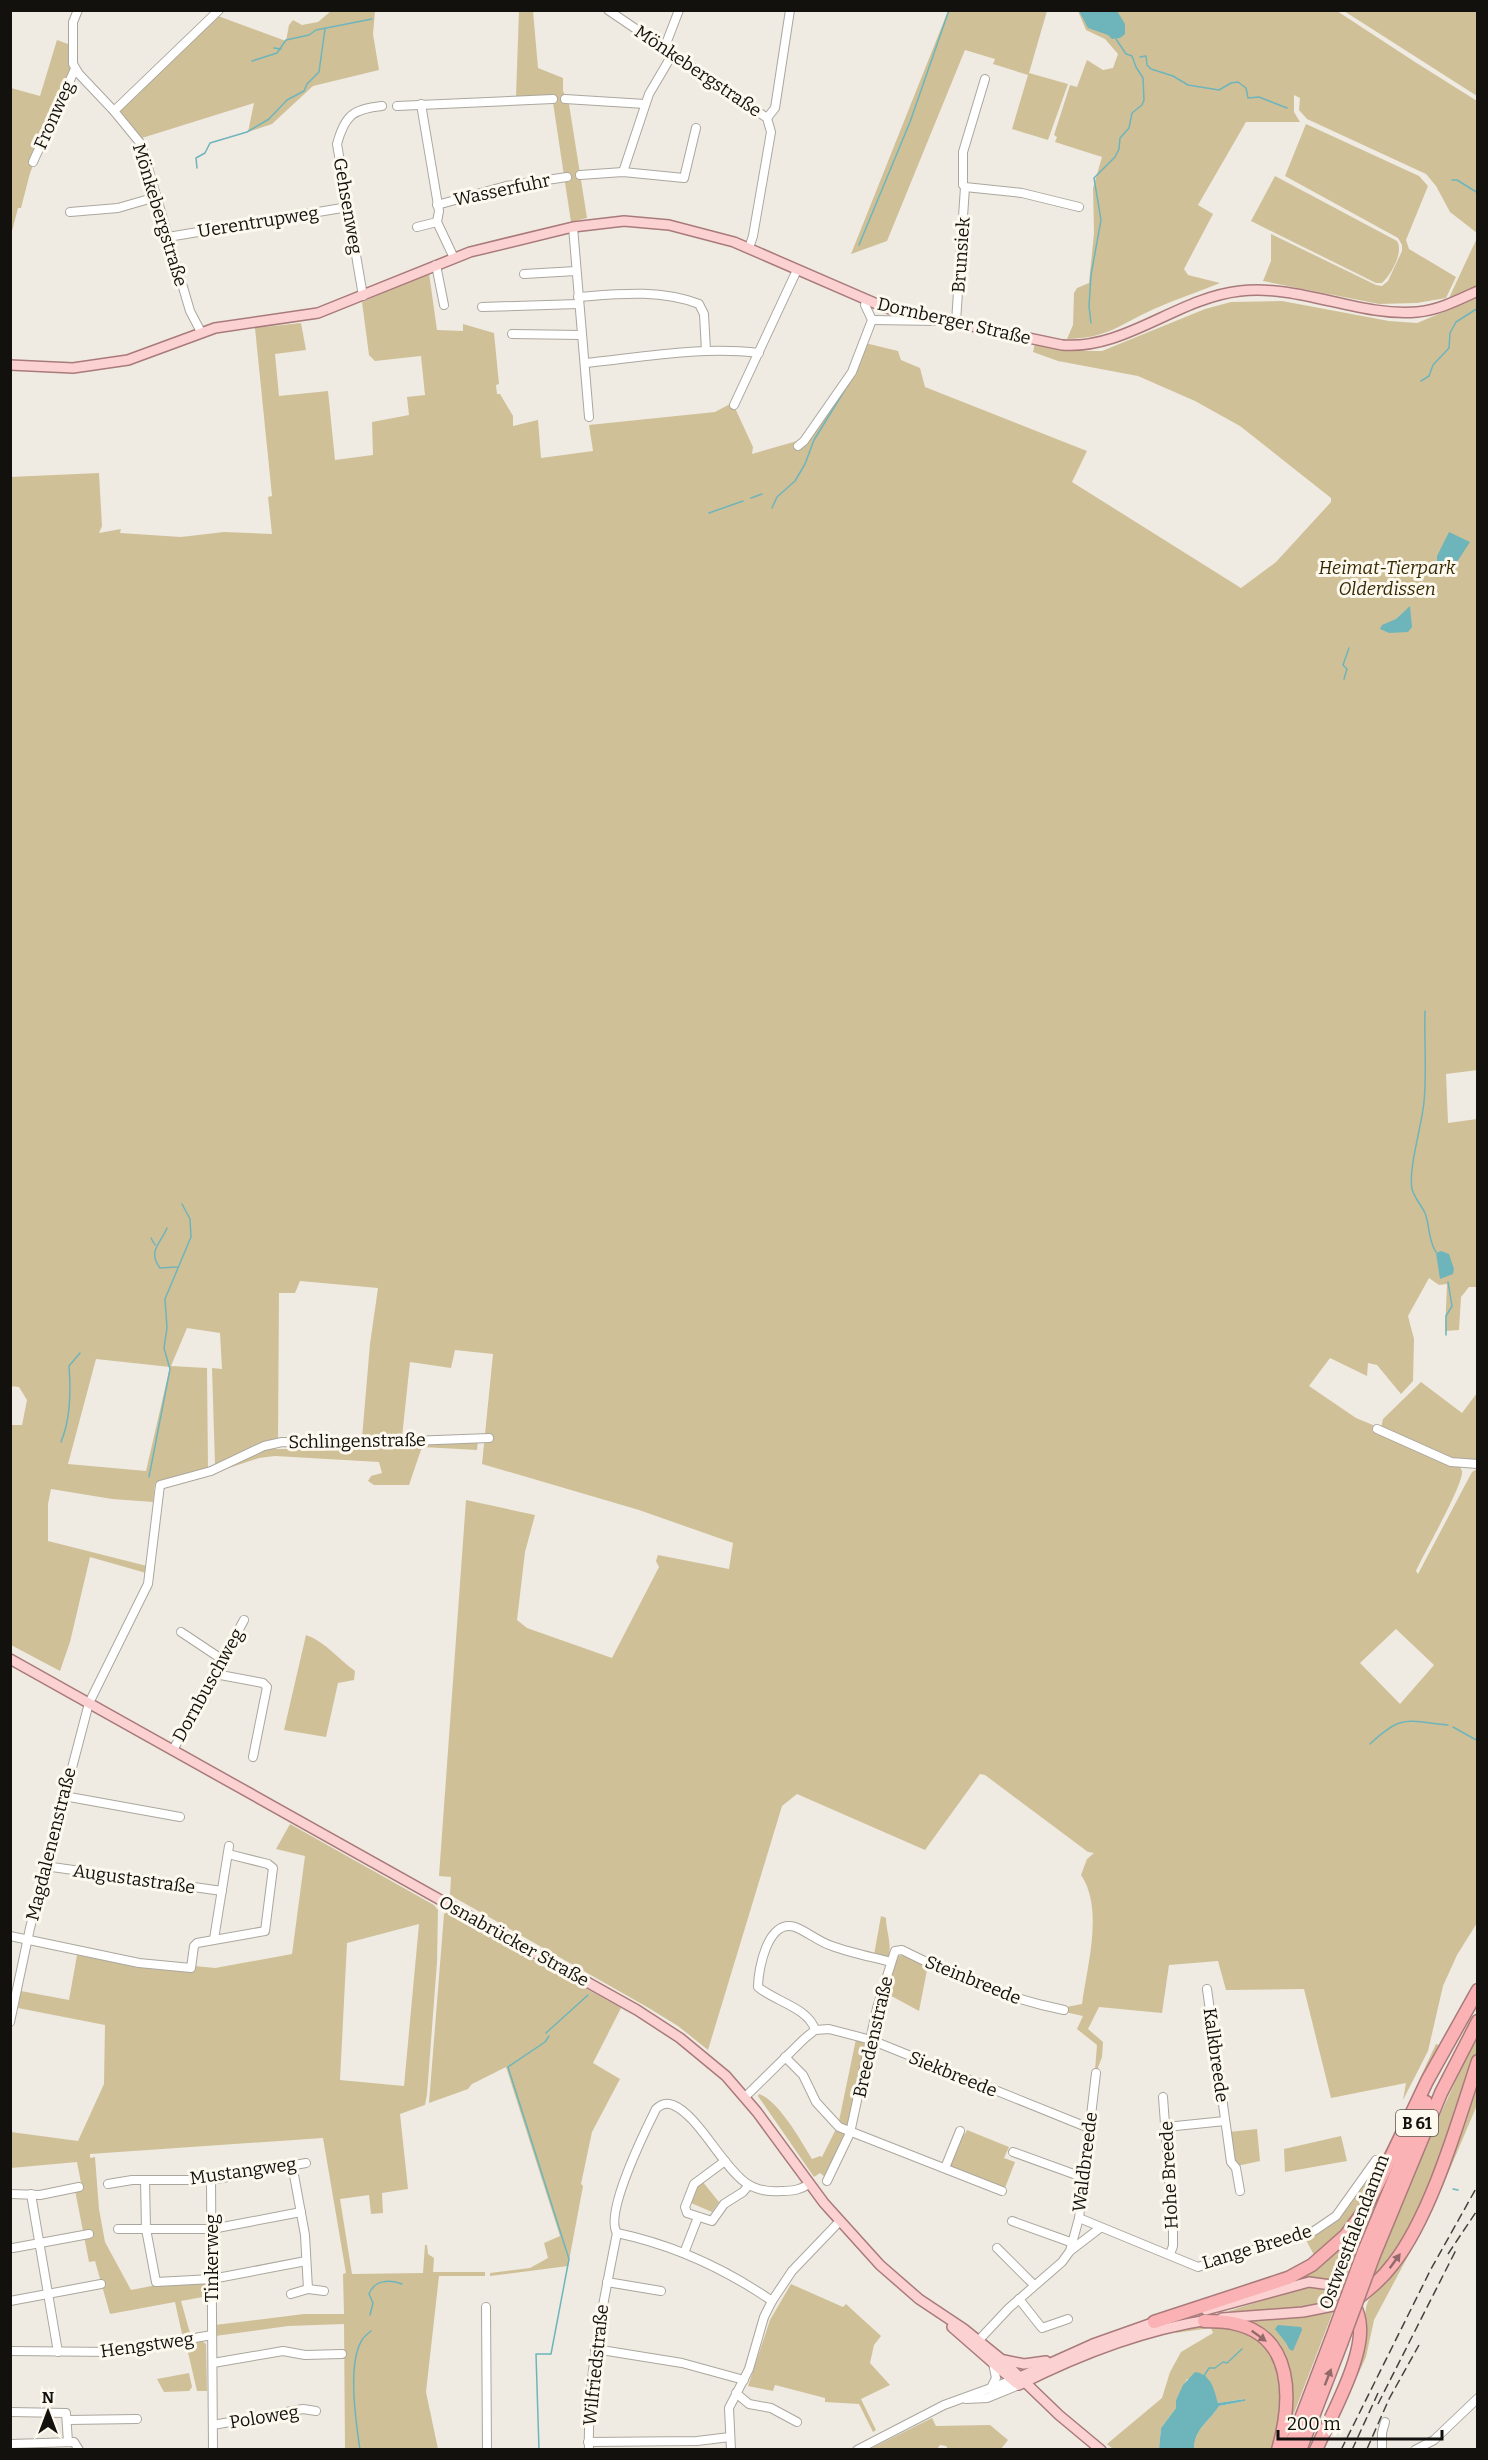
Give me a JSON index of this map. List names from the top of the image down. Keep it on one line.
{"streets":{"highway":["B 61","Ostwestfalendamm"],"main road":["Dornberger Straße","Osnabrücker Straße"],"street":["Mönkebergstraße","Fronweg","Wasserfuhr","Gehsenweg","Uerentrupweg","Brunsiek","Schlingenstraße","Dornbuschweg","Magdalenenstraße","Augustastraße","Steinbreede","Breedenstraße","Kalkbreede","Siekbreede","Waldbreede","Mustangweg","Hohe Breede","Lange Breede","Tinkerweg","Hengstweg","Wilfriedstraße","Poloweg"]},"crossings":[["Mönkebergstraße","Fronweg"],["Mönkebergstraße","Uerentrupweg"],["Mönkebergstraße","Dornberger Straße"],["Wasserfuhr","Dornberger Straße"],["Gehsenweg","Uerentrupweg"],["Gehsenweg","Dornberger Straße"],["Brunsiek","Dornberger Straße"],["Schlingenstraße","Magdalenenstraße"],["Dornbuschweg","Osnabrücker Straße"],["Magdalenenstraße","Augustastraße"],["Magdalenenstraße","Osnabrücker Straße"],["Osnabrücker Straße","Waldbreede"],["Steinbreede","Breedenstraße"],["Breedenstraße","Siekbreede"],["Kalkbreede","Hohe Breede"],["Siekbreede","Waldbreede"],["Waldbreede","Lange Breede"],["Mustangweg","Tinkerweg"],["Hohe Breede","Lange Breede"],["Tinkerweg","Hengstweg"],["Tinkerweg","Poloweg"]],"parks":["Heimat-Tierpark Olderdissen"],"scale_bar":"200 m","north":"top"}
